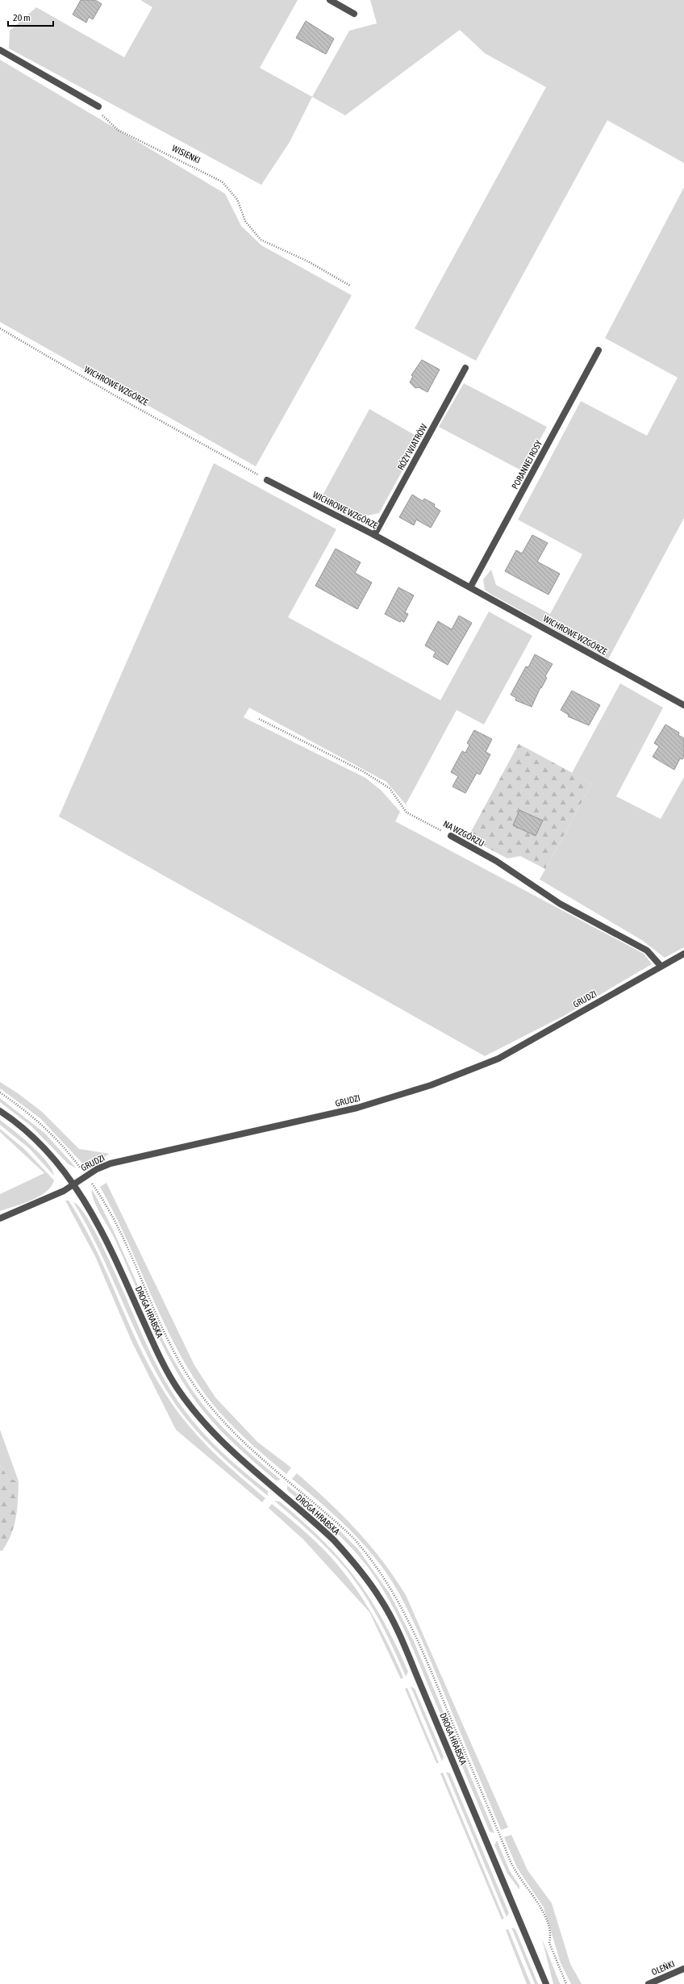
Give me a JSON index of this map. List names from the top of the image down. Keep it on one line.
{"streets":{"street":["WICHROWE WZGÓRZE","RÓŻY WIATRÓW","PORANNEJ ROSY","NA WZGÓRZU","GRUDZI","DROGA HRABSKA","OLEŃKI"],"path":["WISIENKI"]},"crossings":[["WICHROWE WZGÓRZE","RÓŻY WIATRÓW"],["WICHROWE WZGÓRZE","PORANNEJ ROSY"],["NA WZGÓRZU","GRUDZI"],["GRUDZI","DROGA HRABSKA"]],"scale_bar":"20 m"}
